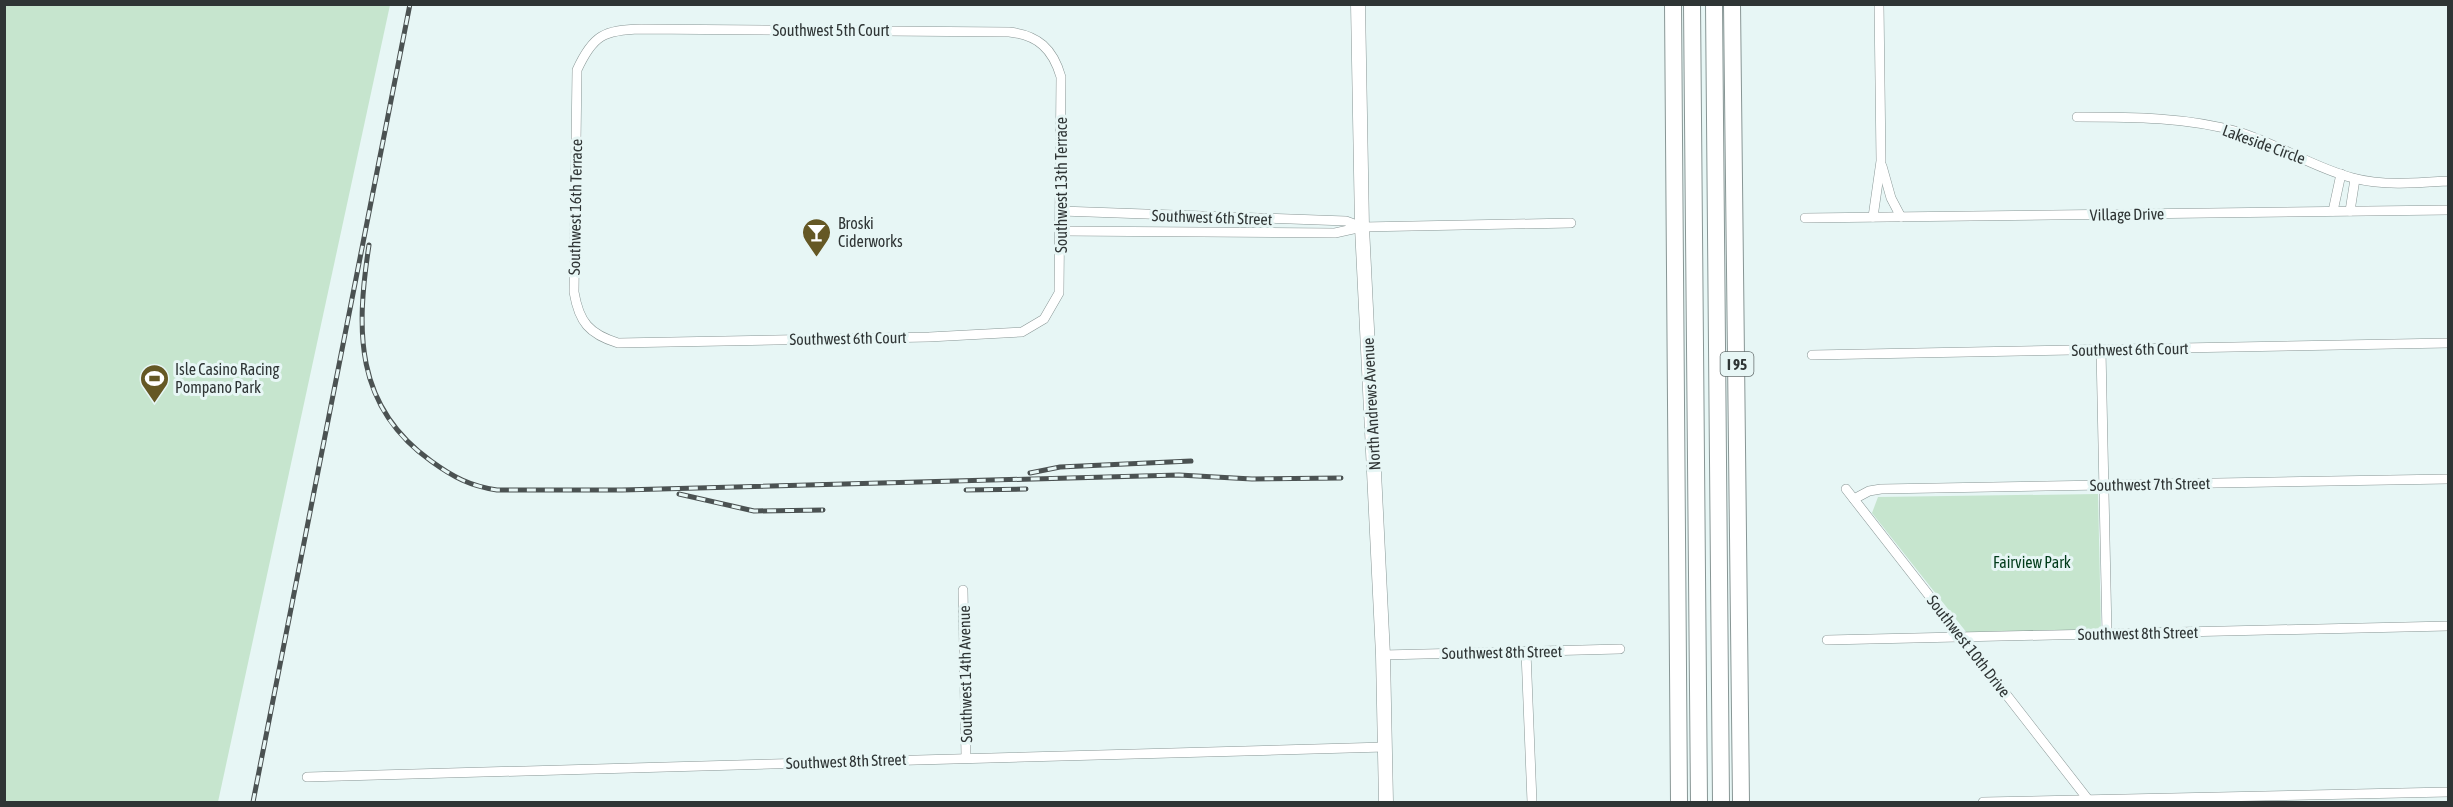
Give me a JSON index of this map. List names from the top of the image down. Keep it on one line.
{"streets":{"highway":["I 95"],"main road":["North Andrews Avenue"],"street":["Southwest 5th Court","Lakeside Circle","Southwest 13th Terrace","Southwest 16th Terrace","Village Drive","Southwest 6th Street","Southwest 6th Court","Southwest 7th Street","Southwest 8th Street","Southwest 10th Drive","Southwest 14th Avenue"]},"crossings":[["Southwest 5th Court","Southwest 13th Terrace"],["Southwest 5th Court","Southwest 16th Terrace"],["Southwest 13th Terrace","Southwest 6th Street"],["Southwest 13th Terrace","Southwest 6th Court"],["Southwest 16th Terrace","Southwest 6th Court"],["Southwest 6th Street","North Andrews Avenue"],["North Andrews Avenue","Southwest 8th Street"],["Southwest 7th Street","Southwest 10th Drive"],["Southwest 8th Street","Southwest 10th Drive"],["Southwest 8th Street","Southwest 14th Avenue"]],"parks":["Fairview Park"],"places":{"bar":["Broski Ciderworks"],"sports":["Isle Casino Racing Pompano Park"]}}
